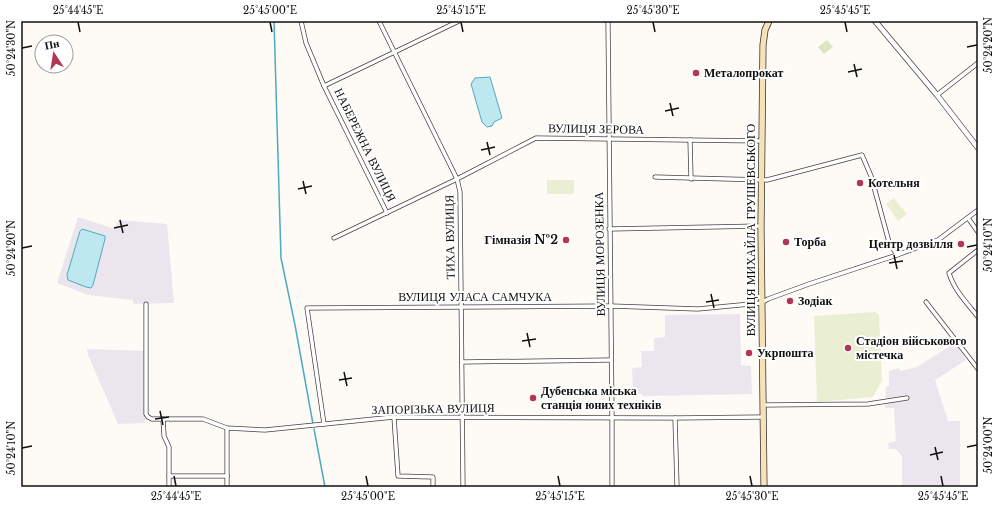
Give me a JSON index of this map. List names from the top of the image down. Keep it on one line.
{"streets":{"main road":["ВУЛИЦЯ МИХАЙЛА ГРУШЕВСЬКОГО"],"street":["ВУЛИЦЯ ЗЕРОВА","НАБЕРЕЖНА ВУЛИЦЯ","ТИХА ВУЛИЦЯ","ВУЛИЦЯ МОРОЗЕНКА","ВУЛИЦЯ УЛАСА САМЧУКА","ЗАПОРІЗЬКА ВУЛИЦЯ"]},"crossings":[["ВУЛИЦЯ ЗЕРОВА","НАБЕРЕЖНА ВУЛИЦЯ"],["ВУЛИЦЯ ЗЕРОВА","ВУЛИЦЯ МИХАЙЛА ГРУШЕВСЬКОГО"],["ВУЛИЦЯ ЗЕРОВА","ТИХА ВУЛИЦЯ"],["ВУЛИЦЯ ЗЕРОВА","ВУЛИЦЯ МОРОЗЕНКА"],["ВУЛИЦЯ МИХАЙЛА ГРУШЕВСЬКОГО","ВУЛИЦЯ УЛАСА САМЧУКА"],["ВУЛИЦЯ МИХАЙЛА ГРУШЕВСЬКОГО","ЗАПОРІЗЬКА ВУЛИЦЯ"],["ТИХА ВУЛИЦЯ","ВУЛИЦЯ УЛАСА САМЧУКА"],["ТИХА ВУЛИЦЯ","ЗАПОРІЗЬКА ВУЛИЦЯ"],["ВУЛИЦЯ МОРОЗЕНКА","ВУЛИЦЯ УЛАСА САМЧУКА"],["ВУЛИЦЯ МОРОЗЕНКА","ЗАПОРІЗЬКА ВУЛИЦЯ"],["ВУЛИЦЯ УЛАСА САМЧУКА","ЗАПОРІЗЬКА ВУЛИЦЯ"]],"places":["Металопрокат","Котельня","Гімназія №2","Торба","Центр дозвілля","Зодіак","Стадіон військового містечка","Укрпошта","Дубенська міська станція юних техніків"],"north":"top","coordinates":["25°44'45\"E","25°45'00\"E","25°45'15\"E","25°45'30\"E","25°45'45\"E","50°24'20\"N","50°24'30\"N","50°24'10\"N","50°24'00\"N"]}
